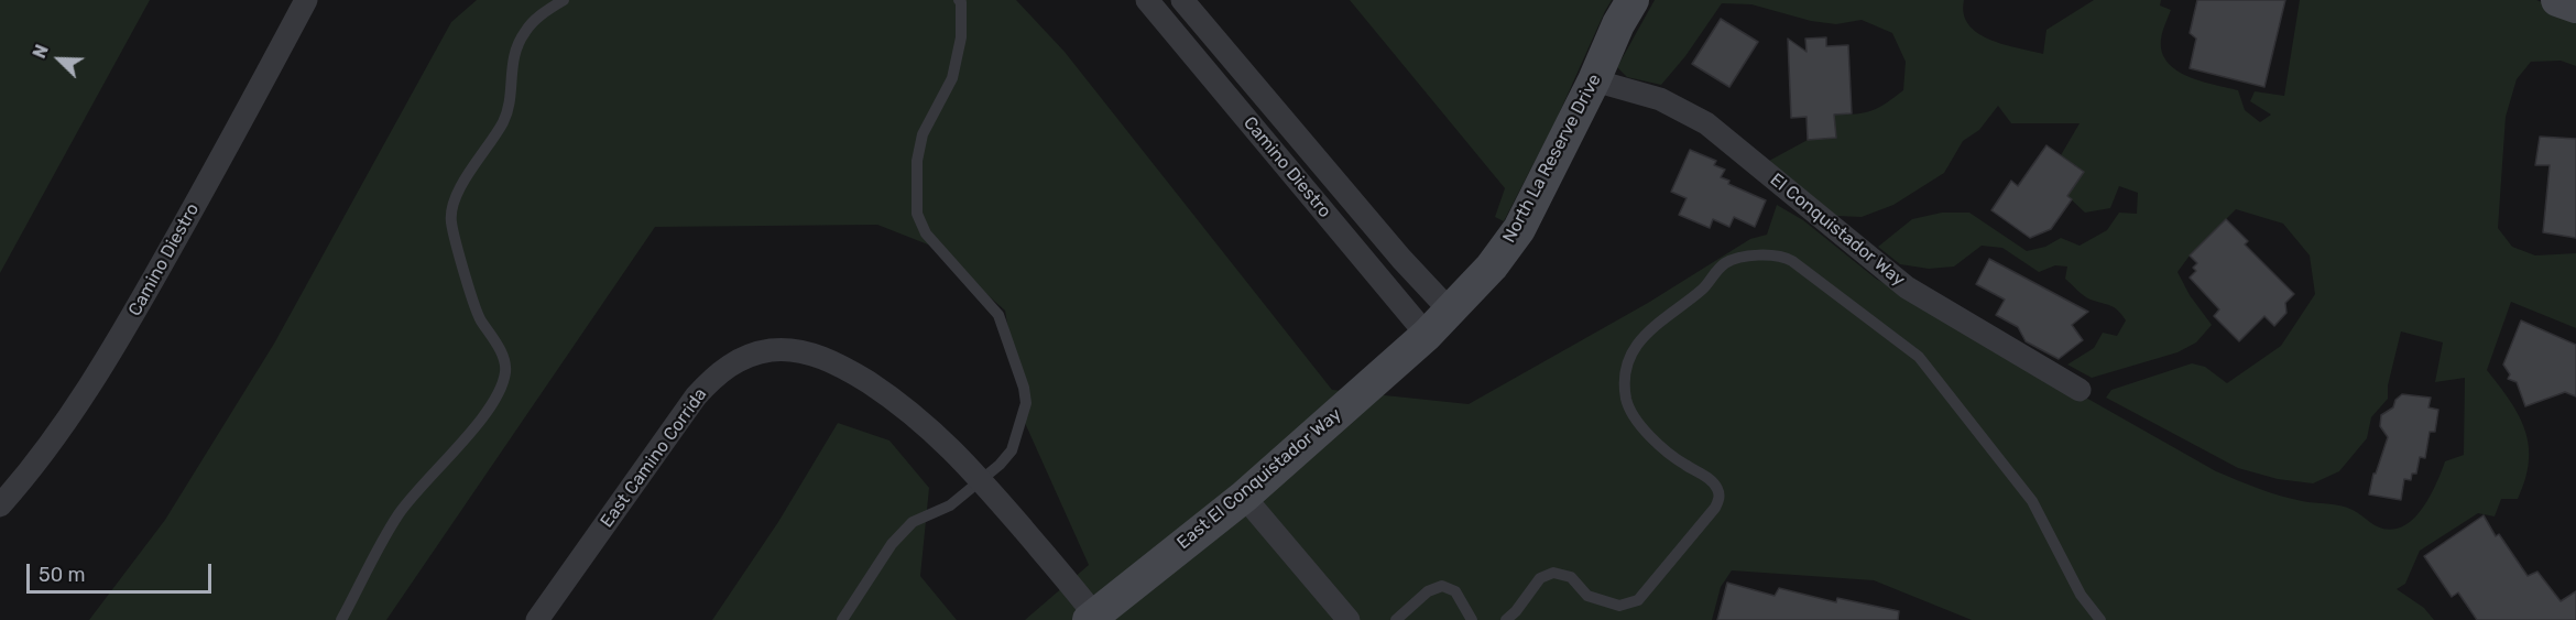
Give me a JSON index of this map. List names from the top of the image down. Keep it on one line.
{"streets":{"street":["North La Reserve Drive","Camino Diestro","El Conquistador Way","East Camino Corrida","East El Conquistador Way"]},"crossings":[["North La Reserve Drive","Camino Diestro"],["North La Reserve Drive","El Conquistador Way"],["North La Reserve Drive","East El Conquistador Way"],["Camino Diestro","East El Conquistador Way"],["East Camino Corrida","East El Conquistador Way"]],"scale_bar":"50 m","north":"top left"}
